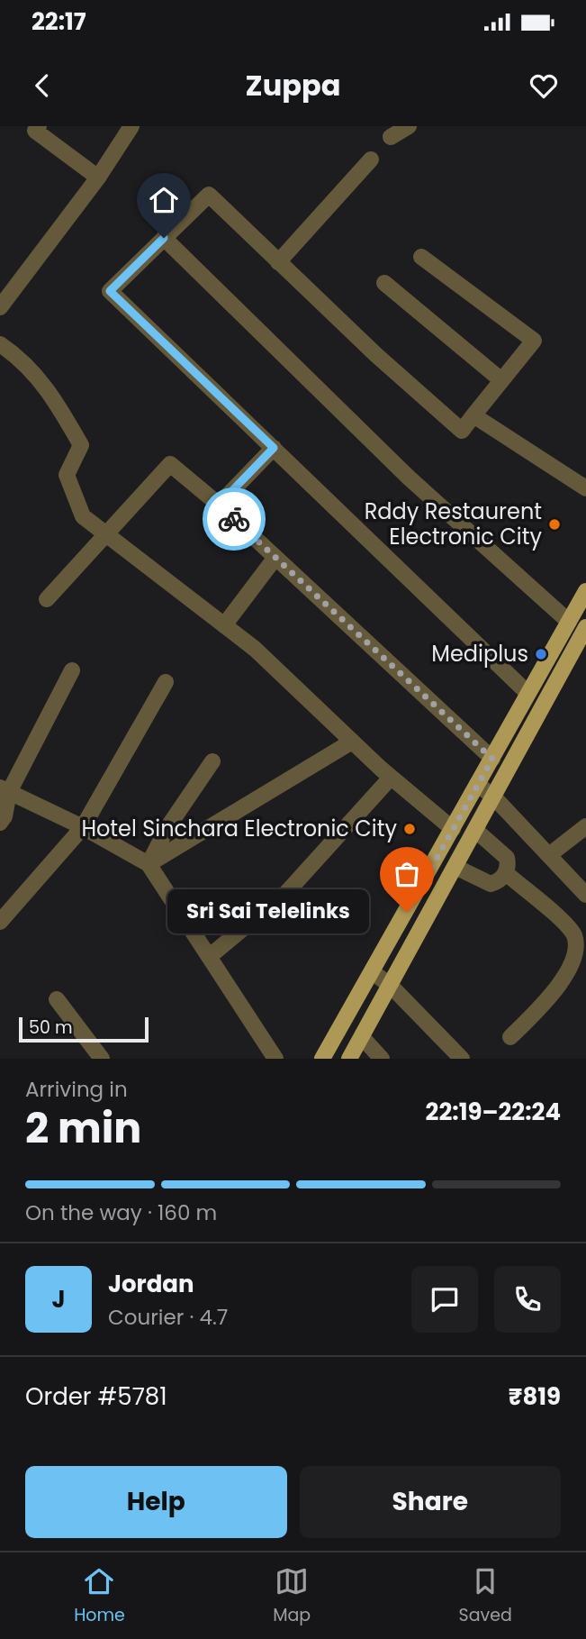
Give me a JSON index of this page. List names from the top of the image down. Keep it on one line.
{"places":["Rddy Restaurent Electronic City","Mediplus","Hotel Sinchara Electronic City","Sri Sai Telelinks"],"scale_bar":"50 m","page":{"status":"22:17","header":"Zuppa","bubble":"Sri Sai Telelinks","scale":"50 m","heading":["2 min","Arriving in","22:19–22:24"],"panel":["Jordan","Courier · 4.7","Order #5781","₹819"],"bar":"On the way · 160 m","round":"J","buttons":["Help","Share"],"tabs":["Home","Map","Saved"]}}
